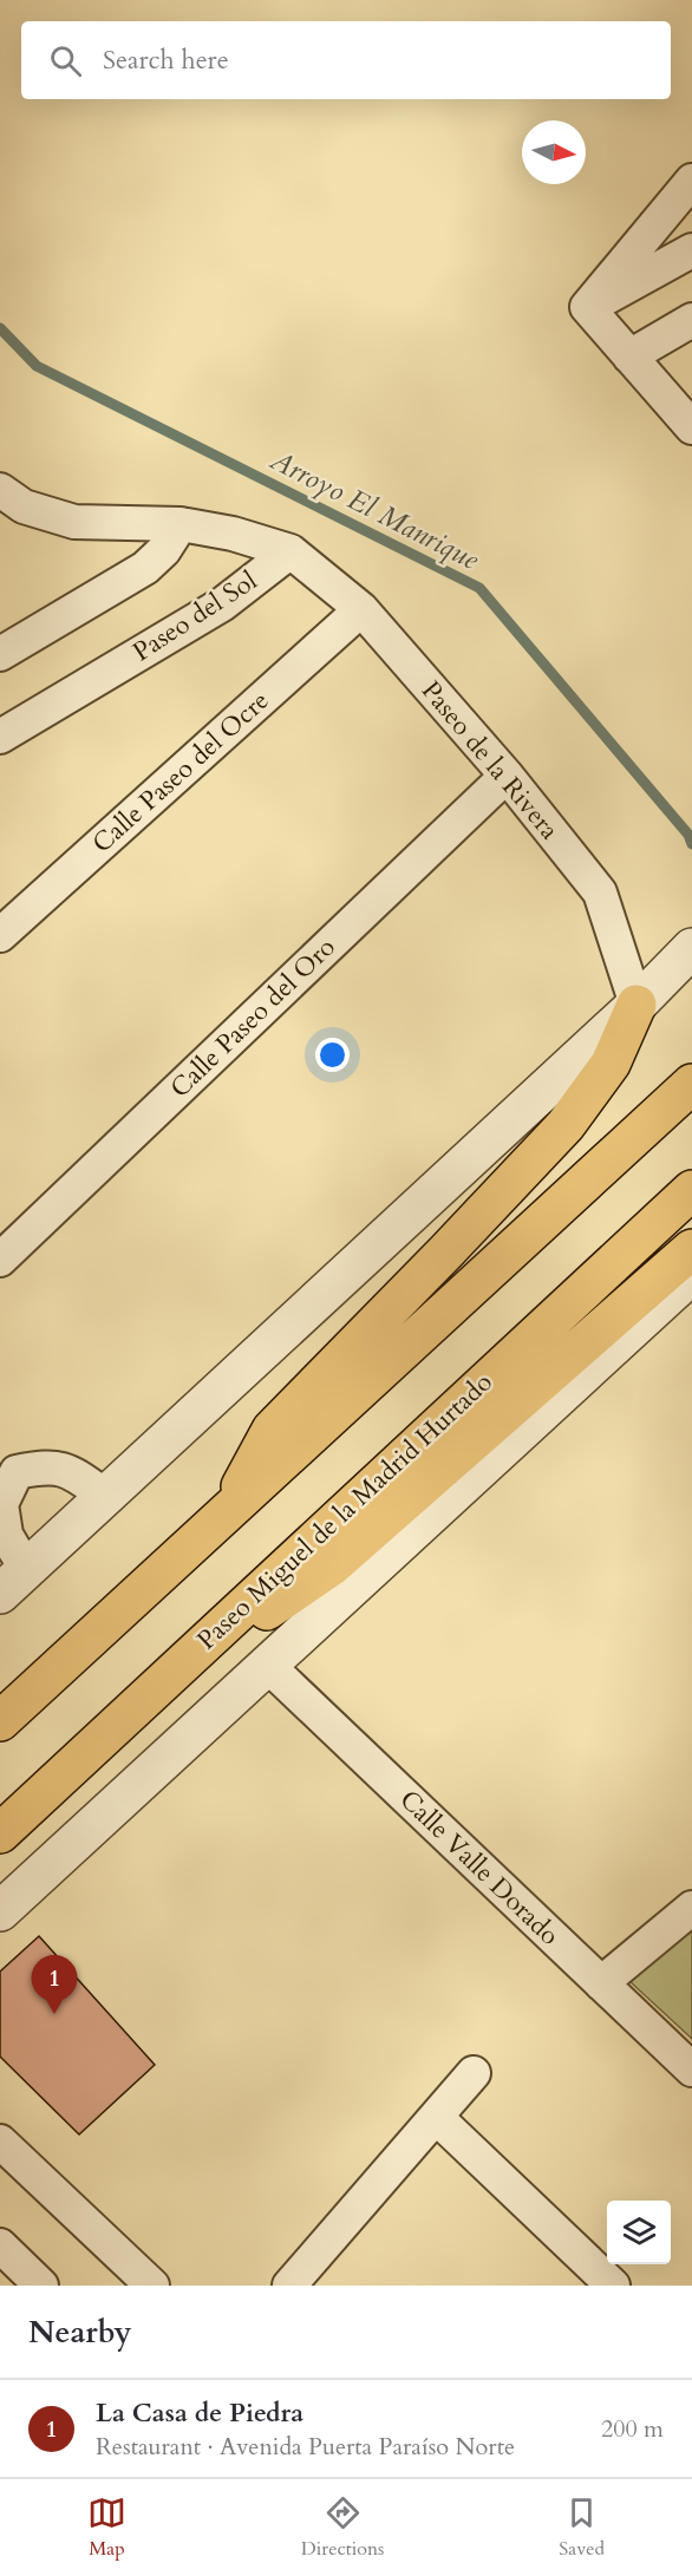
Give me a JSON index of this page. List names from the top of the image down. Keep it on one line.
{"streets":{"highway":["Paseo Miguel de la Madrid Hurtado"],"street":["Paseo del Sol","Paseo de la Rivera","Calle Paseo del Ocre","Calle Paseo del Oro","Calle Valle Dorado"]},"crossings":[["Paseo del Sol","Paseo de la Rivera"],["Paseo de la Rivera","Calle Paseo del Ocre"],["Paseo de la Rivera","Calle Paseo del Oro"]],"water":["Arroyo El Manrique"],"north":"right","page":{"search":"Search here","pins":"1","heading":"Nearby","list":[{"mark":"1","name":"La Casa de Piedra","note":"Restaurant · Avenida Puerta Paraíso Norte","value":"200 m"}],"nav":["Map","Directions","Saved"]}}
